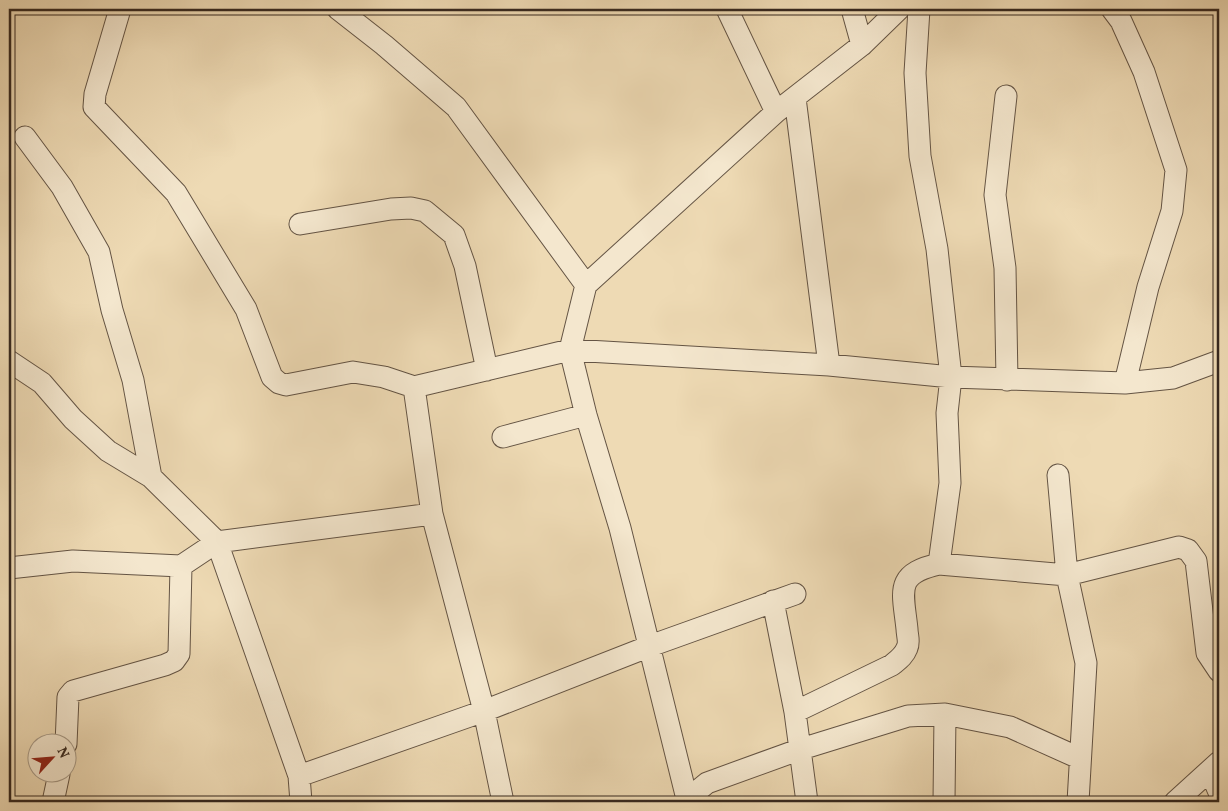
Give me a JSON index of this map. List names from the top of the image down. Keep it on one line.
{"north":"top right"}
